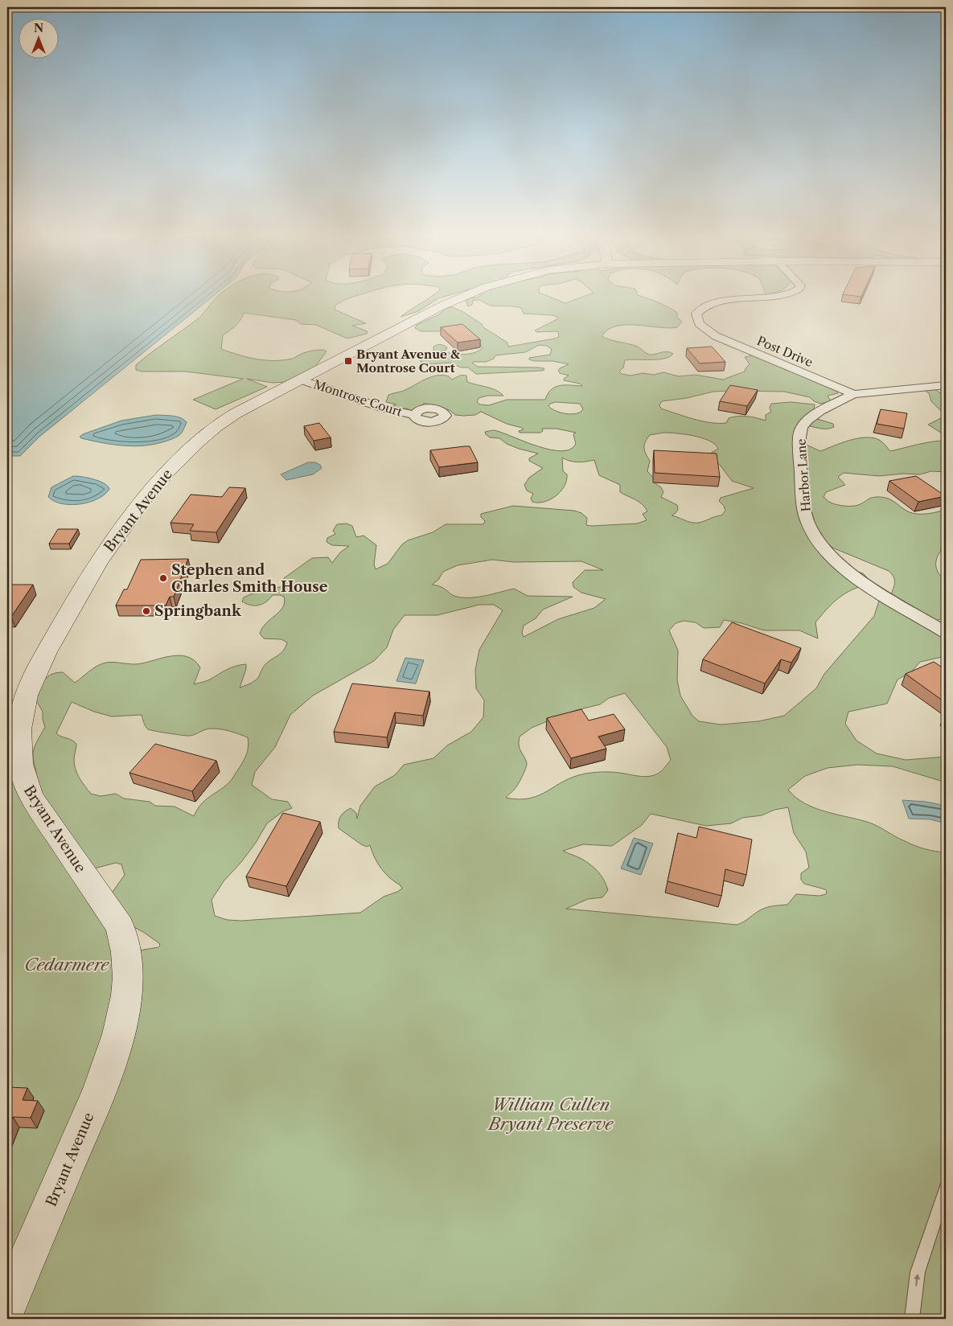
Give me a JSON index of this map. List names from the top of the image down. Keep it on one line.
{"streets":{"main road":["Bryant Avenue"],"street":["Post Drive","Montrose Court","Harbor Lane"]},"crossings":[["Post Drive","Harbor Lane"],["Montrose Court","Bryant Avenue"]],"parks":["Cedarmere","William Cullen Bryant Preserve"],"places":{"transit":["Bryant Avenue & Montrose Court"],"other":["Stephen and Charles Smith House","Springbank"]},"north":"top"}
